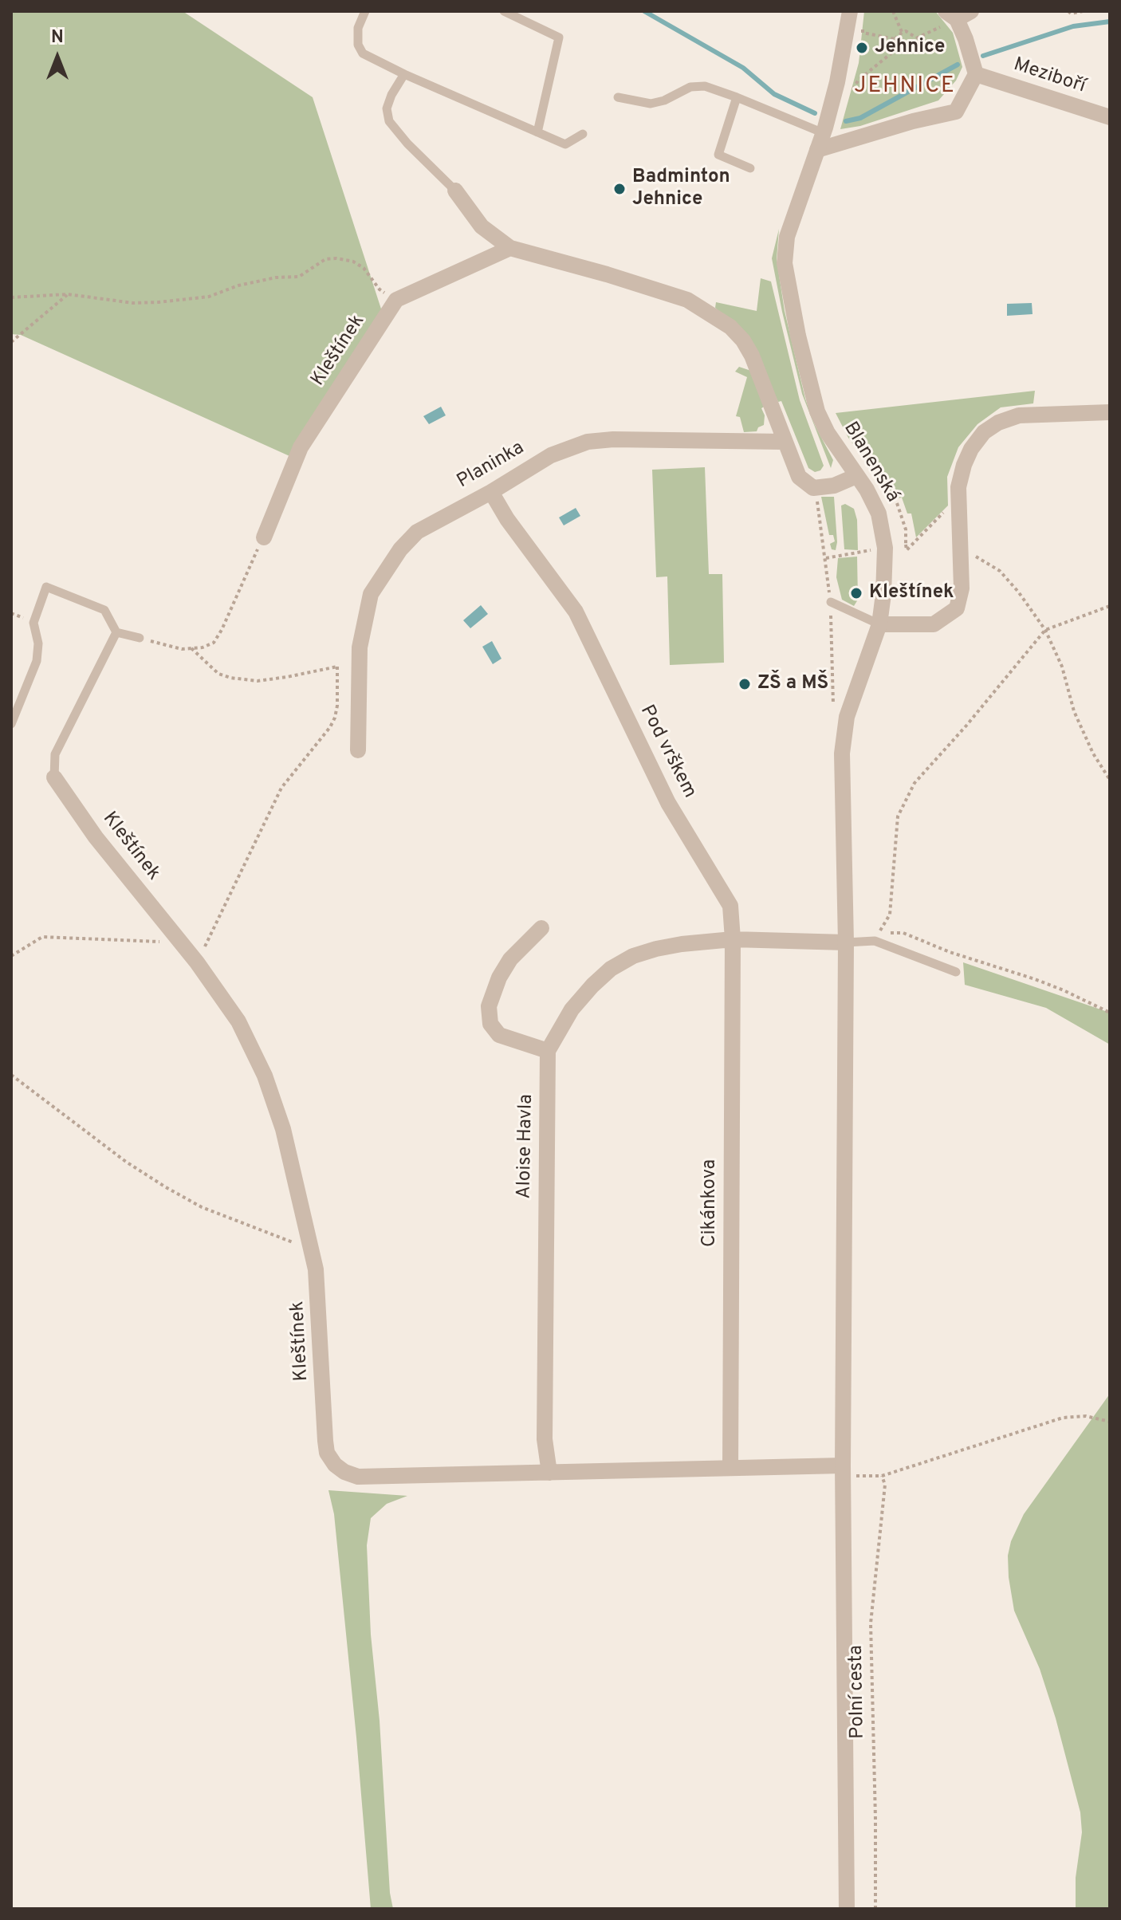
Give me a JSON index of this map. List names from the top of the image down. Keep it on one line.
{"streets":{"street":["Meziboří","Kleštínek","Blanenská","Planinka","Pod vrškem","Aloise Havla","Cikánkova"],"path":["Polní cesta"]},"crossings":[["Kleštínek","Blanenská"],["Kleštínek","Aloise Havla"],["Kleštínek","Cikánkova"],["Planinka","Pod vrškem"],["Pod vrškem","Aloise Havla"],["Pod vrškem","Cikánkova"],["Aloise Havla","Cikánkova"]],"districts":["JEHNICE"],"places":["Jehnice","Badminton Jehnice","Kleštínek","ZŠ a MŠ"],"north":"top"}
